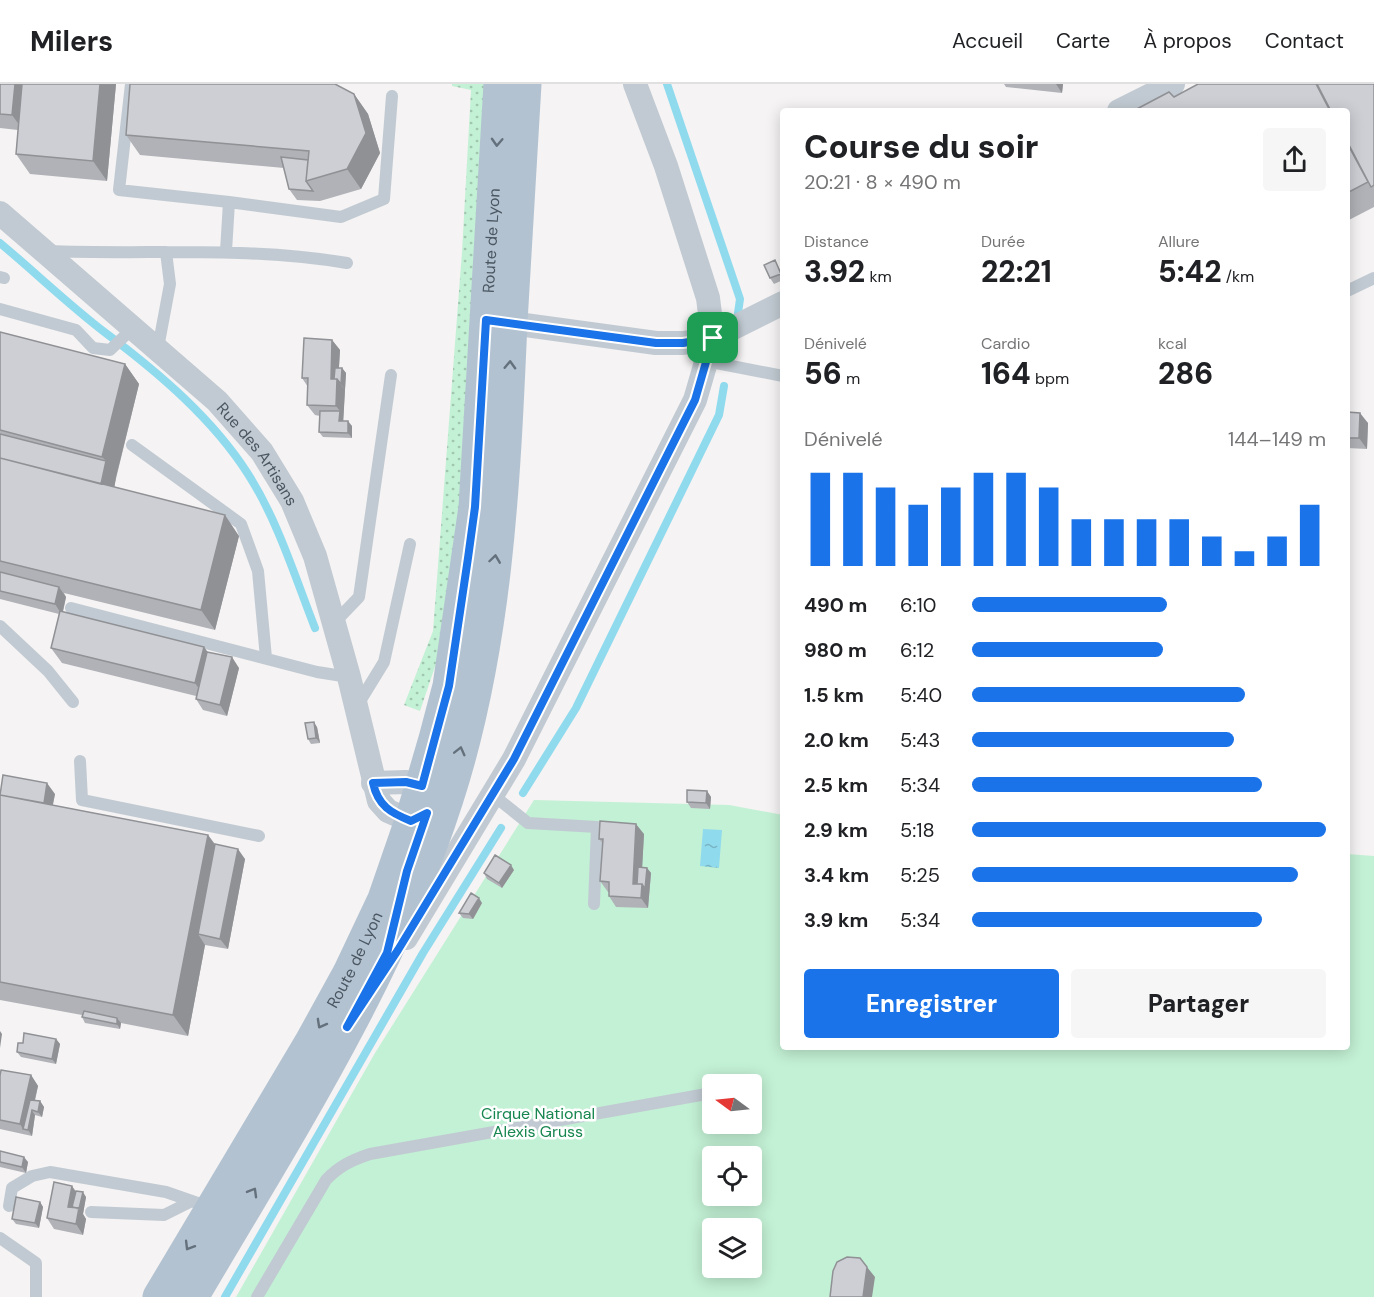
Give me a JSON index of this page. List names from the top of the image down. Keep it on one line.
{"streets":{"main road":["Route de Lyon"],"street":["Rue des Artisans"]},"crossings":[["Route de Lyon","Rue des Artisans"]],"parks":["Cirque National Alexis Gruss"],"north":"left","page":{"header":"Milers","nav":["Accueil","Carte","À propos","Contact"],"heading":["Course du soir","20:21 · 8 × 490 m"],"stats":[["Distance","3.92 km"],["Durée","22:21"],["Allure","5:42 /km"],["Dénivelé","56 m"],["Cardio","164 bpm"],["kcal","286"]],"chart":["Dénivelé","144–149 m"],"list":[{"name":"490 m","note":"6:10"},{"name":"980 m","note":"6:12"},{"name":"1.5 km","note":"5:40"},{"name":"2.0 km","note":"5:43"},{"name":"2.5 km","note":"5:34"},{"name":"2.9 km","note":"5:18"},{"name":"3.4 km","note":"5:25"},{"name":"3.9 km","note":"5:34"}],"buttons":["Enregistrer","Partager"]}}
